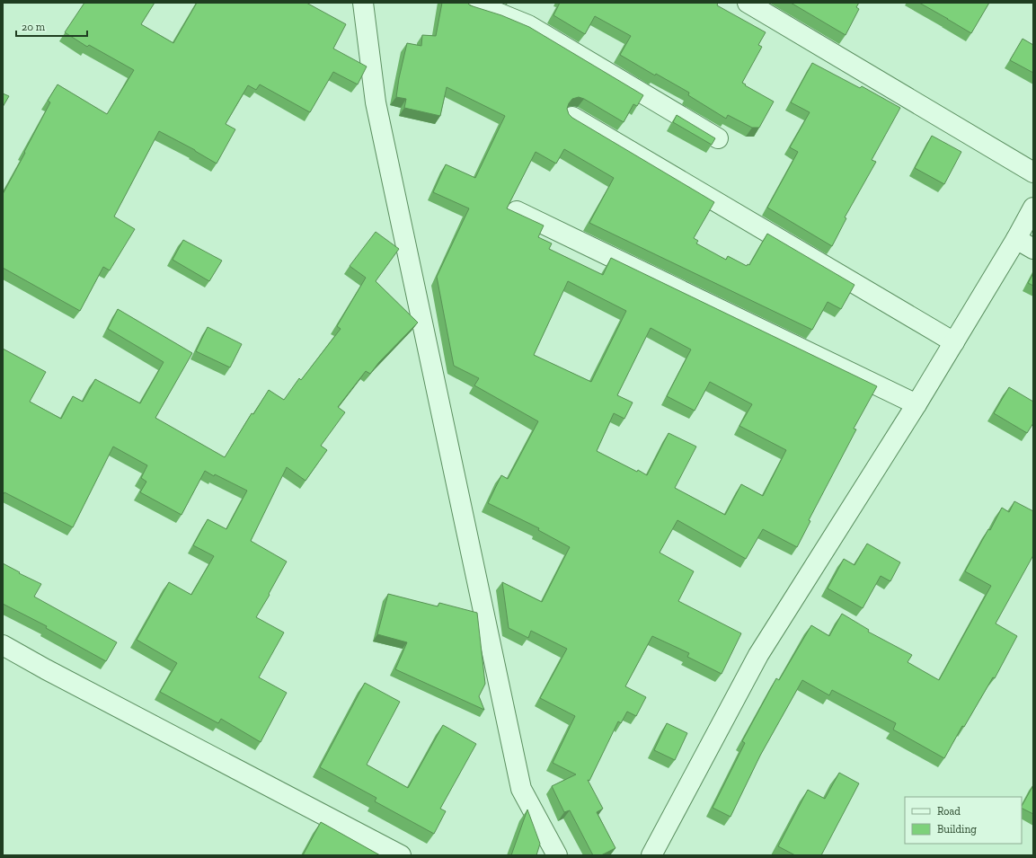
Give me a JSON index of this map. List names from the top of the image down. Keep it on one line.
{"legend":["Road","Building"],"scale_bar":"20 m"}
